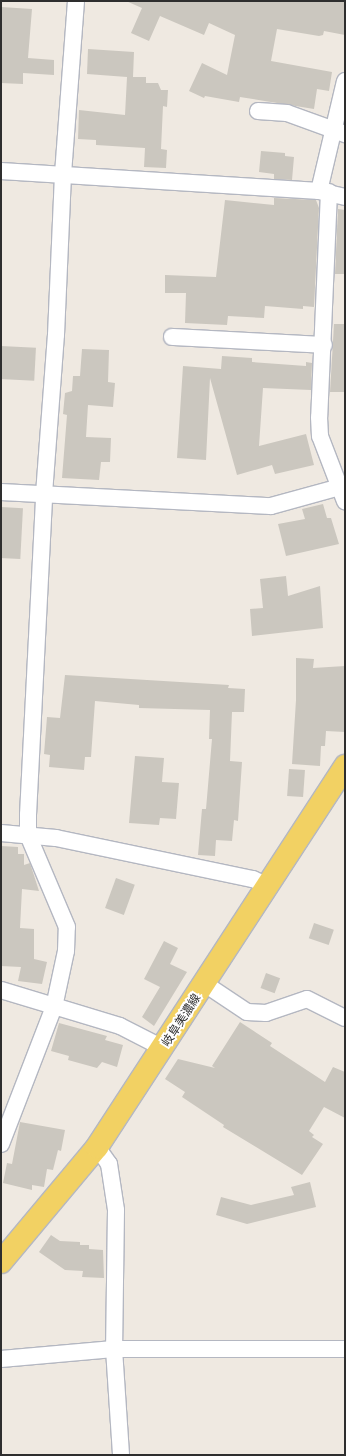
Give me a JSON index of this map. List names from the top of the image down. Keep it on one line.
{"streets":{"main road":["岐阜美濃線"]}}
